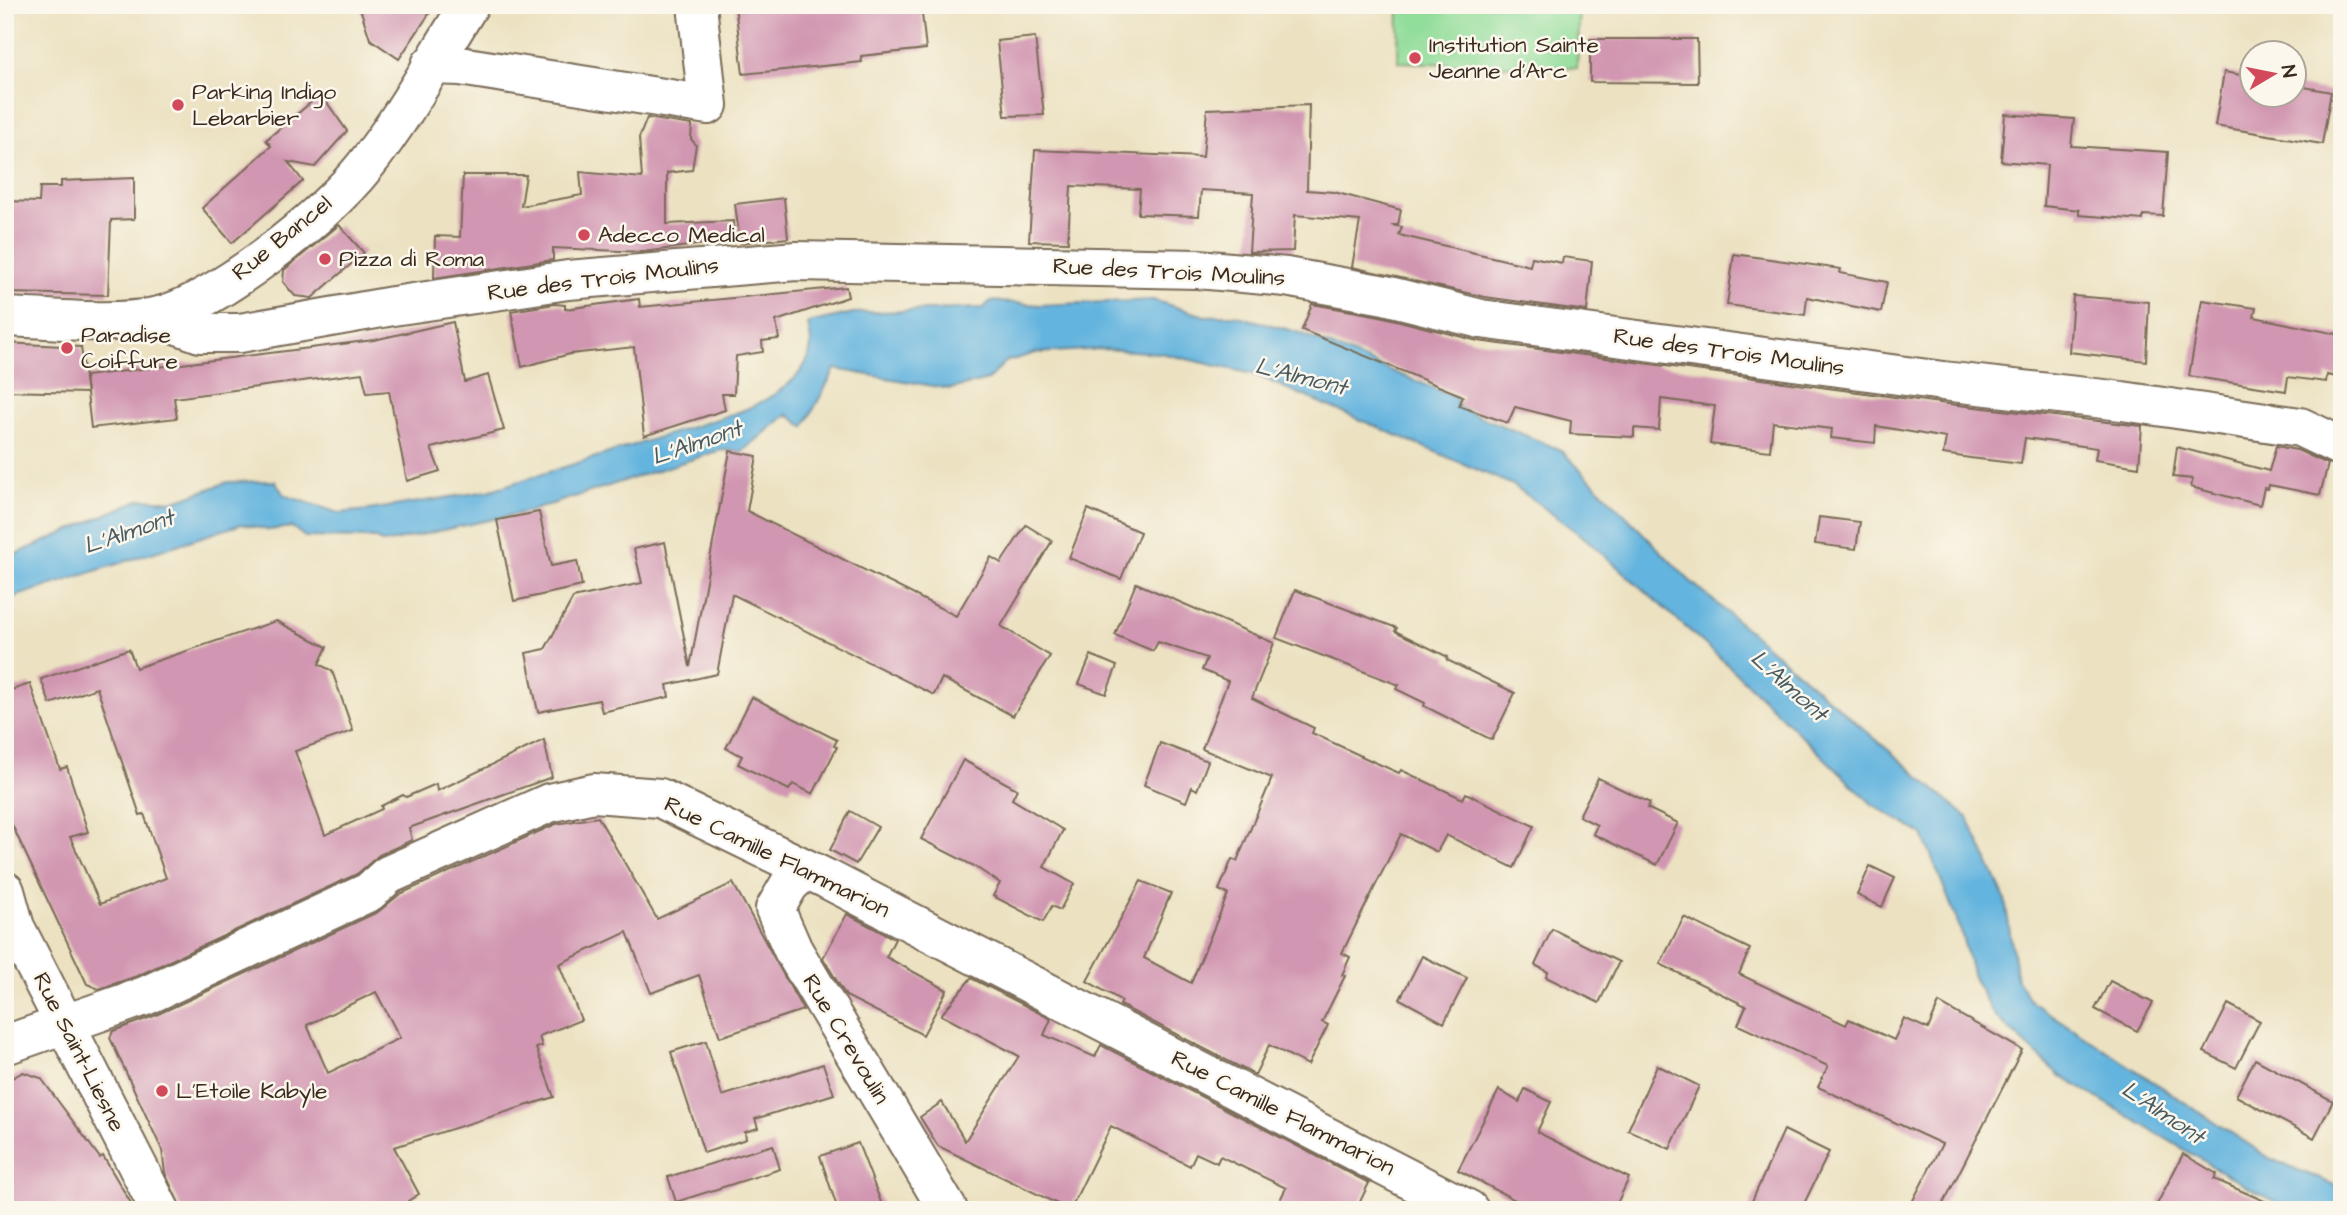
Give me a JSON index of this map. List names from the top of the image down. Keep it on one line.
{"streets":{"street":["Rue Bancel","Rue des Trois Moulins","Rue Camille Flammarion","Rue Crevoulin","Rue Saint-Liesne"]},"crossings":[["Rue Bancel","Rue des Trois Moulins"],["Rue Camille Flammarion","Rue Crevoulin"],["Rue Camille Flammarion","Rue Saint-Liesne"]],"water":["L'Almont"],"places":["Institution Sainte Jeanne d'Arc","Parking Indigo Lebarbier","Adecco Medical","Pizza di Roma","Paradise Coiffure","L'Etoile Kabyle"],"north":"right"}
